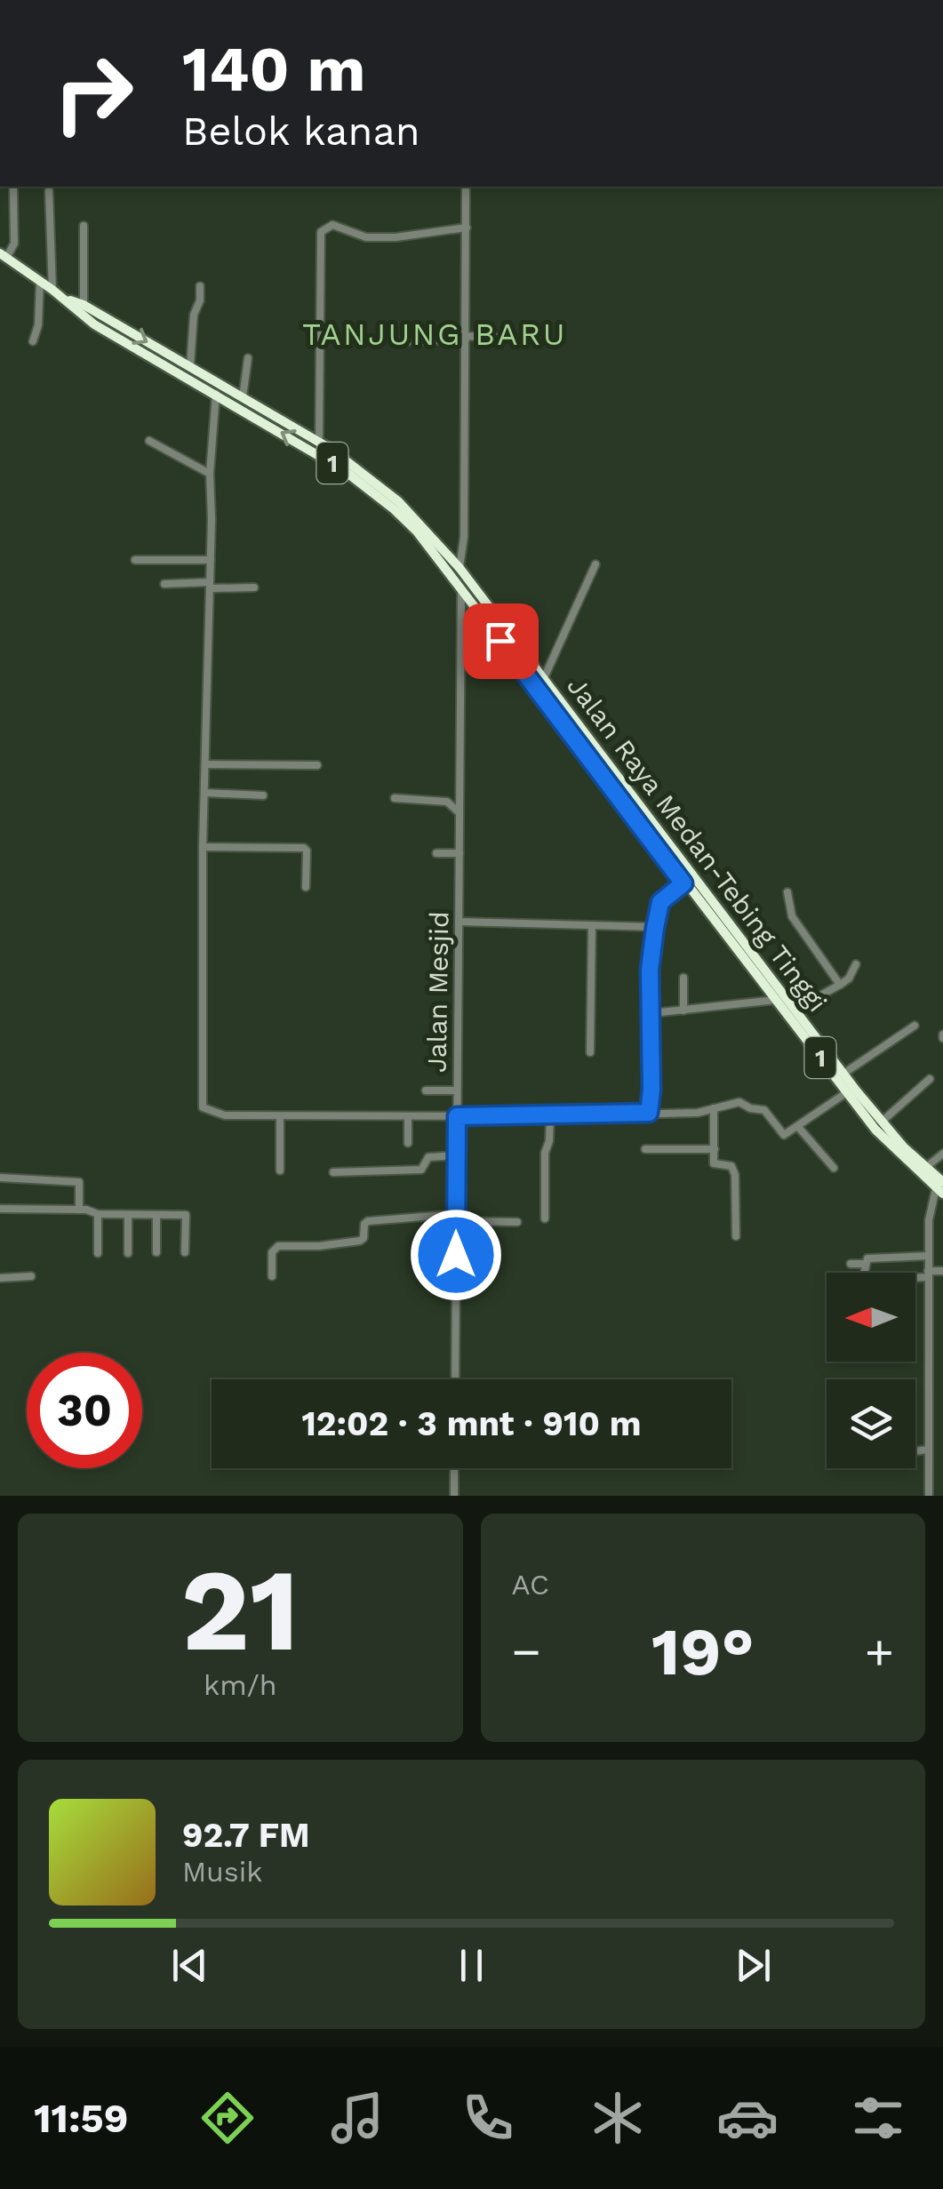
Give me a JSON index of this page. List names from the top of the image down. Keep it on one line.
{"streets":{"highway":["1","Jalan Raya Medan-Tebing Tinggi"],"street":["Jalan Mesjid"]},"crossings":[["Jalan Raya Medan-Tebing Tinggi","Jalan Mesjid"]],"districts":["TANJUNG BARU"],"north":"left","page":{"turn":["140 m","Belok kanan"],"limit":"30","trip":"12:02 · 3 mnt · 910 m","tile":[["21","km/h"],"AC"],"heat":["−","19°","+"],"song":["92.7 FM","Musik"],"tabs":"11:59"}}
